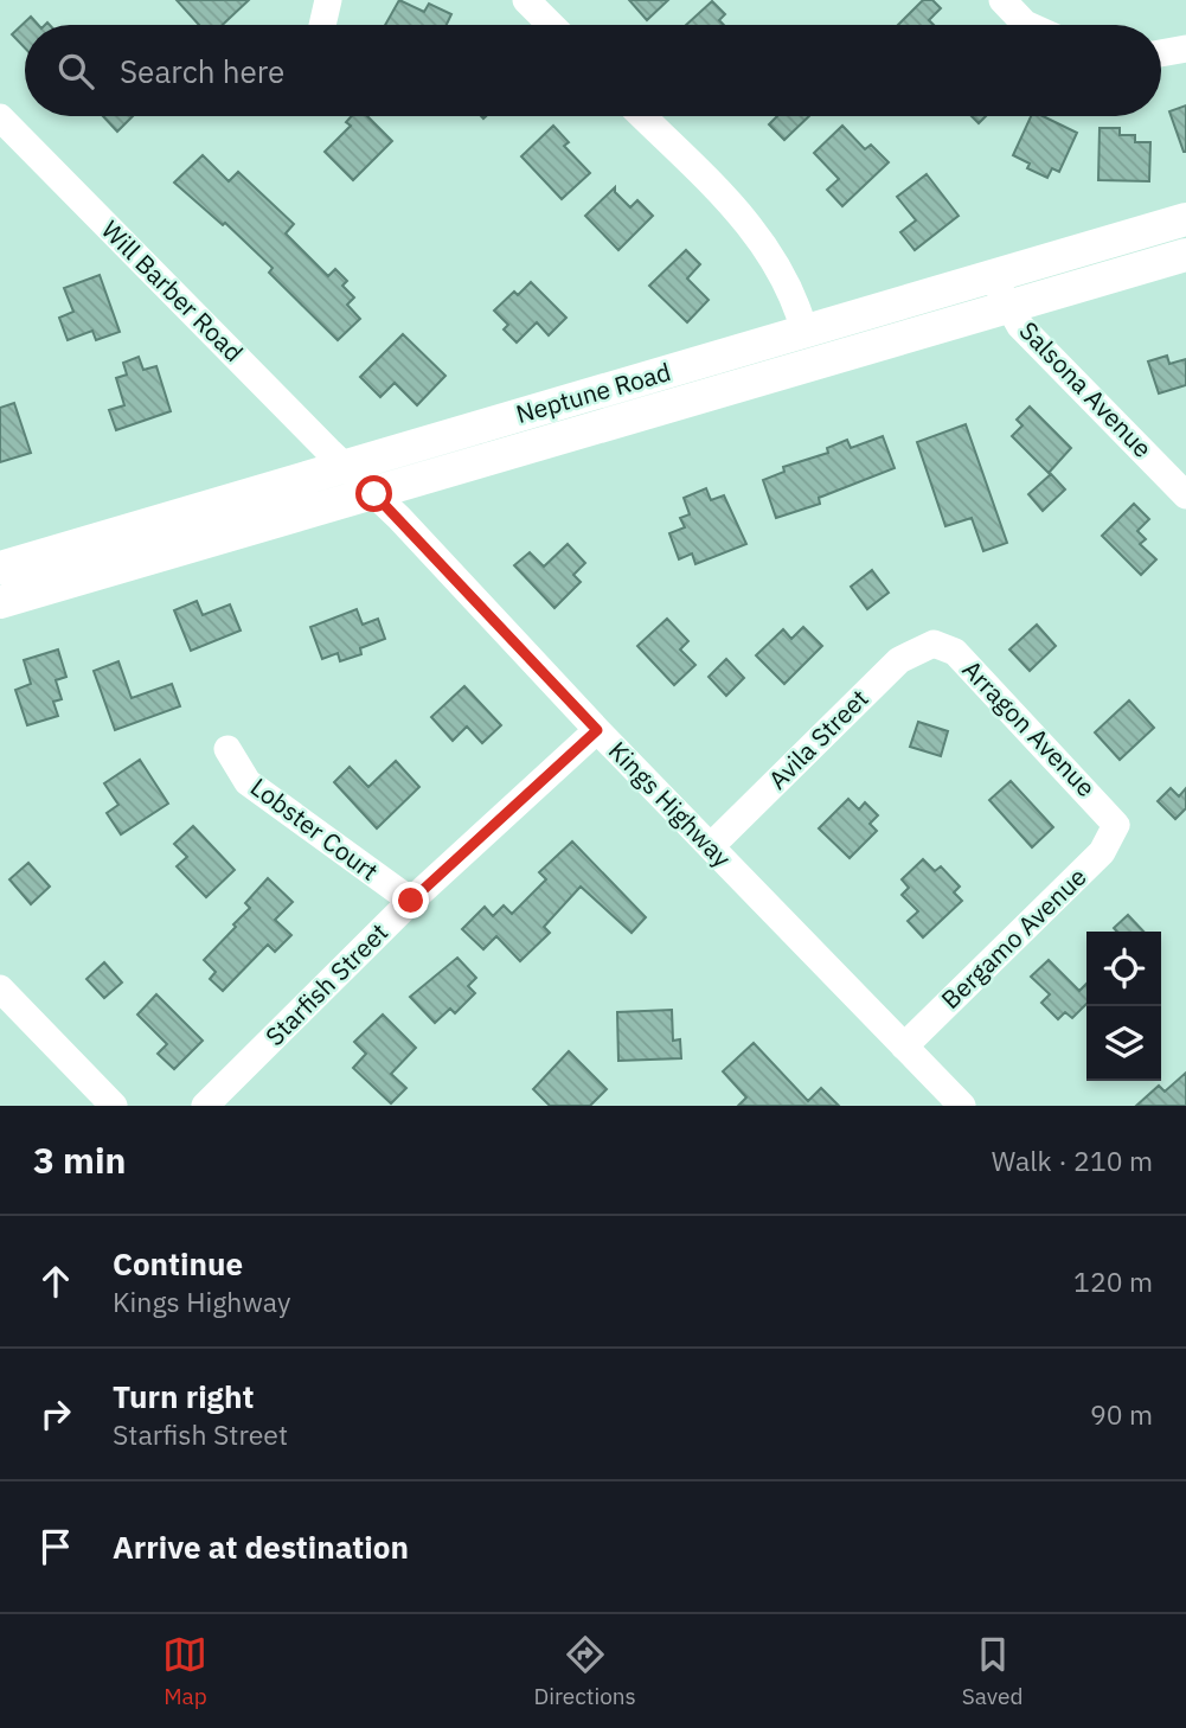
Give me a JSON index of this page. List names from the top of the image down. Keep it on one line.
{"streets":{"main road":["Neptune Road"],"street":["Will Barber Road","Salsona Avenue","Arragon Avenue","Avila Street","Kings Highway","Lobster Court","Bergamo Avenue","Starfish Street"]},"crossings":[["Will Barber Road","Neptune Road"],["Will Barber Road","Kings Highway"],["Salsona Avenue","Neptune Road"],["Neptune Road","Kings Highway"],["Arragon Avenue","Avila Street"],["Arragon Avenue","Bergamo Avenue"],["Avila Street","Kings Highway"],["Kings Highway","Bergamo Avenue"],["Kings Highway","Starfish Street"],["Lobster Court","Starfish Street"]],"page":{"search":"Search here","heading":["3 min","Walk · 210 m"],"list":[["Continue","Kings Highway","120 m"],["Turn right","Starfish Street","90 m"],"Arrive at destination"],"nav":["Map","Directions","Saved"]}}
